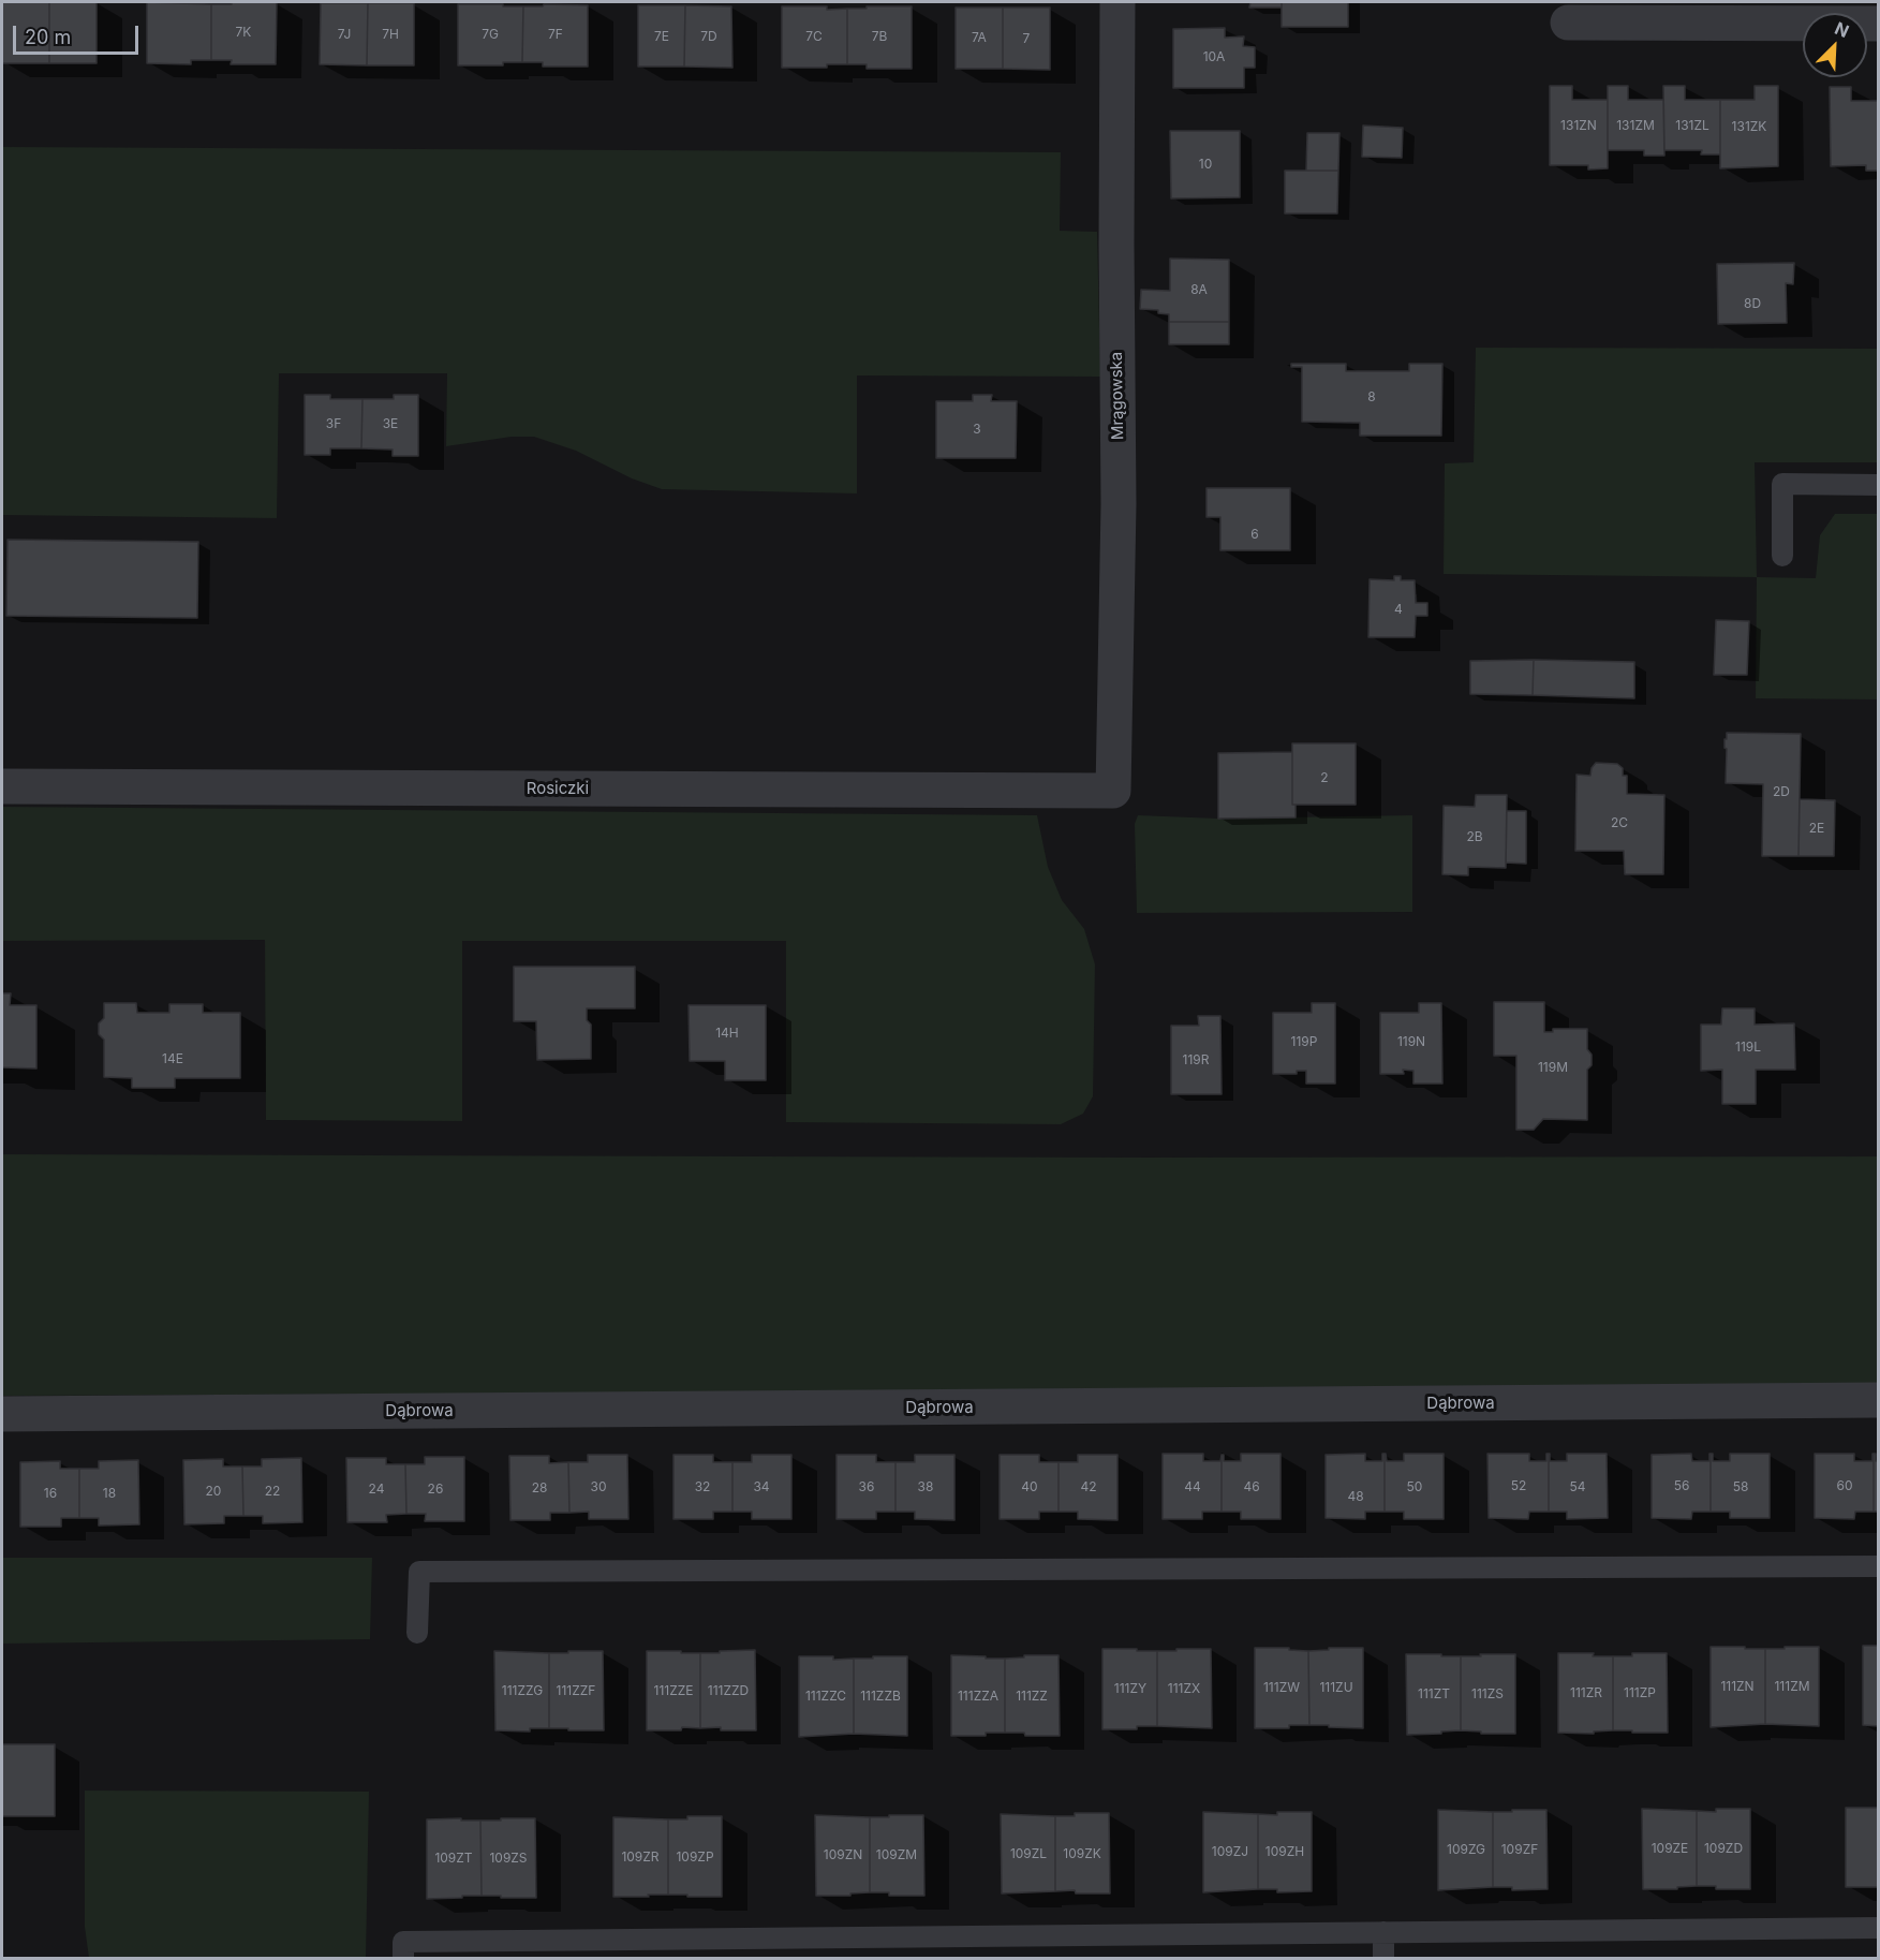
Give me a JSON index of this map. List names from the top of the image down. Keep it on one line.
{"streets":{"street":["Mrągowska","Rosiczki","Dąbrowa"]},"crossings":[["Mrągowska","Rosiczki"]],"house_numbers":["7K","7J","7H","7G","7F","7E","7D","7C","7B","7A","7","10A","131ZN","131ZM","131ZL","131ZK","10","8A","8D","8","3F","3E","3","6","4","2","2D","2C","2E","2B","14H","119P","119N","119L","14E","119R","119M","52","56","60","30","32","34","36","38","40","42","44","46","50","54","58","28","24","26","20","22","16","18","48","111ZN","111ZM","111ZW","111ZU","111ZY","111ZX","111ZZG","111ZZF","111ZZE","111ZZD","111ZR","111ZP","111ZT","111ZS","111ZZC","111ZZB","111ZZA","111ZZ","109ZE","109ZD","109ZG","109ZF","109ZJ","109ZH","109ZL","109ZK","109ZN","109ZM","109ZR","109ZP","109ZT","109ZS"],"scale_bar":"20 m","north":"top right"}
